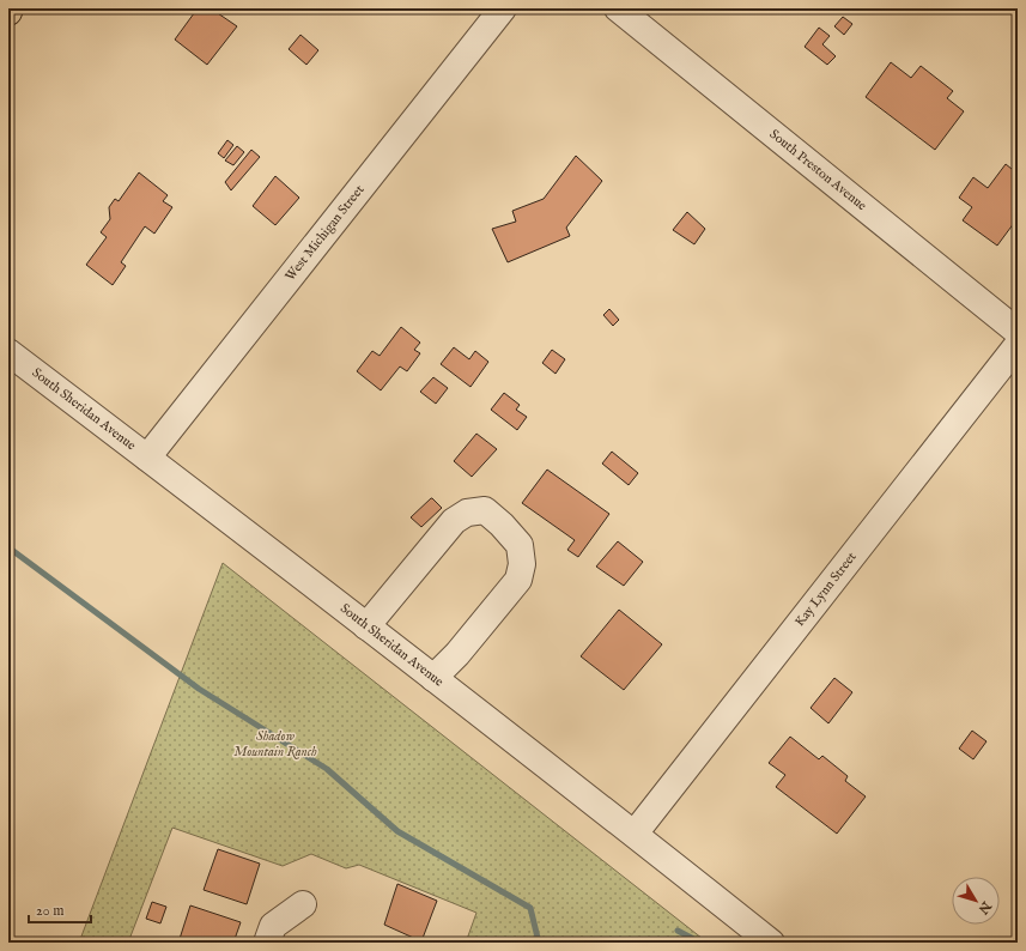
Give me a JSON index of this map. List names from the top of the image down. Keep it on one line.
{"streets":{"street":["South Preston Avenue","West Michigan Street","South Sheridan Avenue","Kay Lynn Street"]},"crossings":[["West Michigan Street","South Sheridan Avenue"],["South Sheridan Avenue","Kay Lynn Street"]],"parks":["Shadow Mountain Ranch"],"scale_bar":"20 m","north":"bottom right"}
